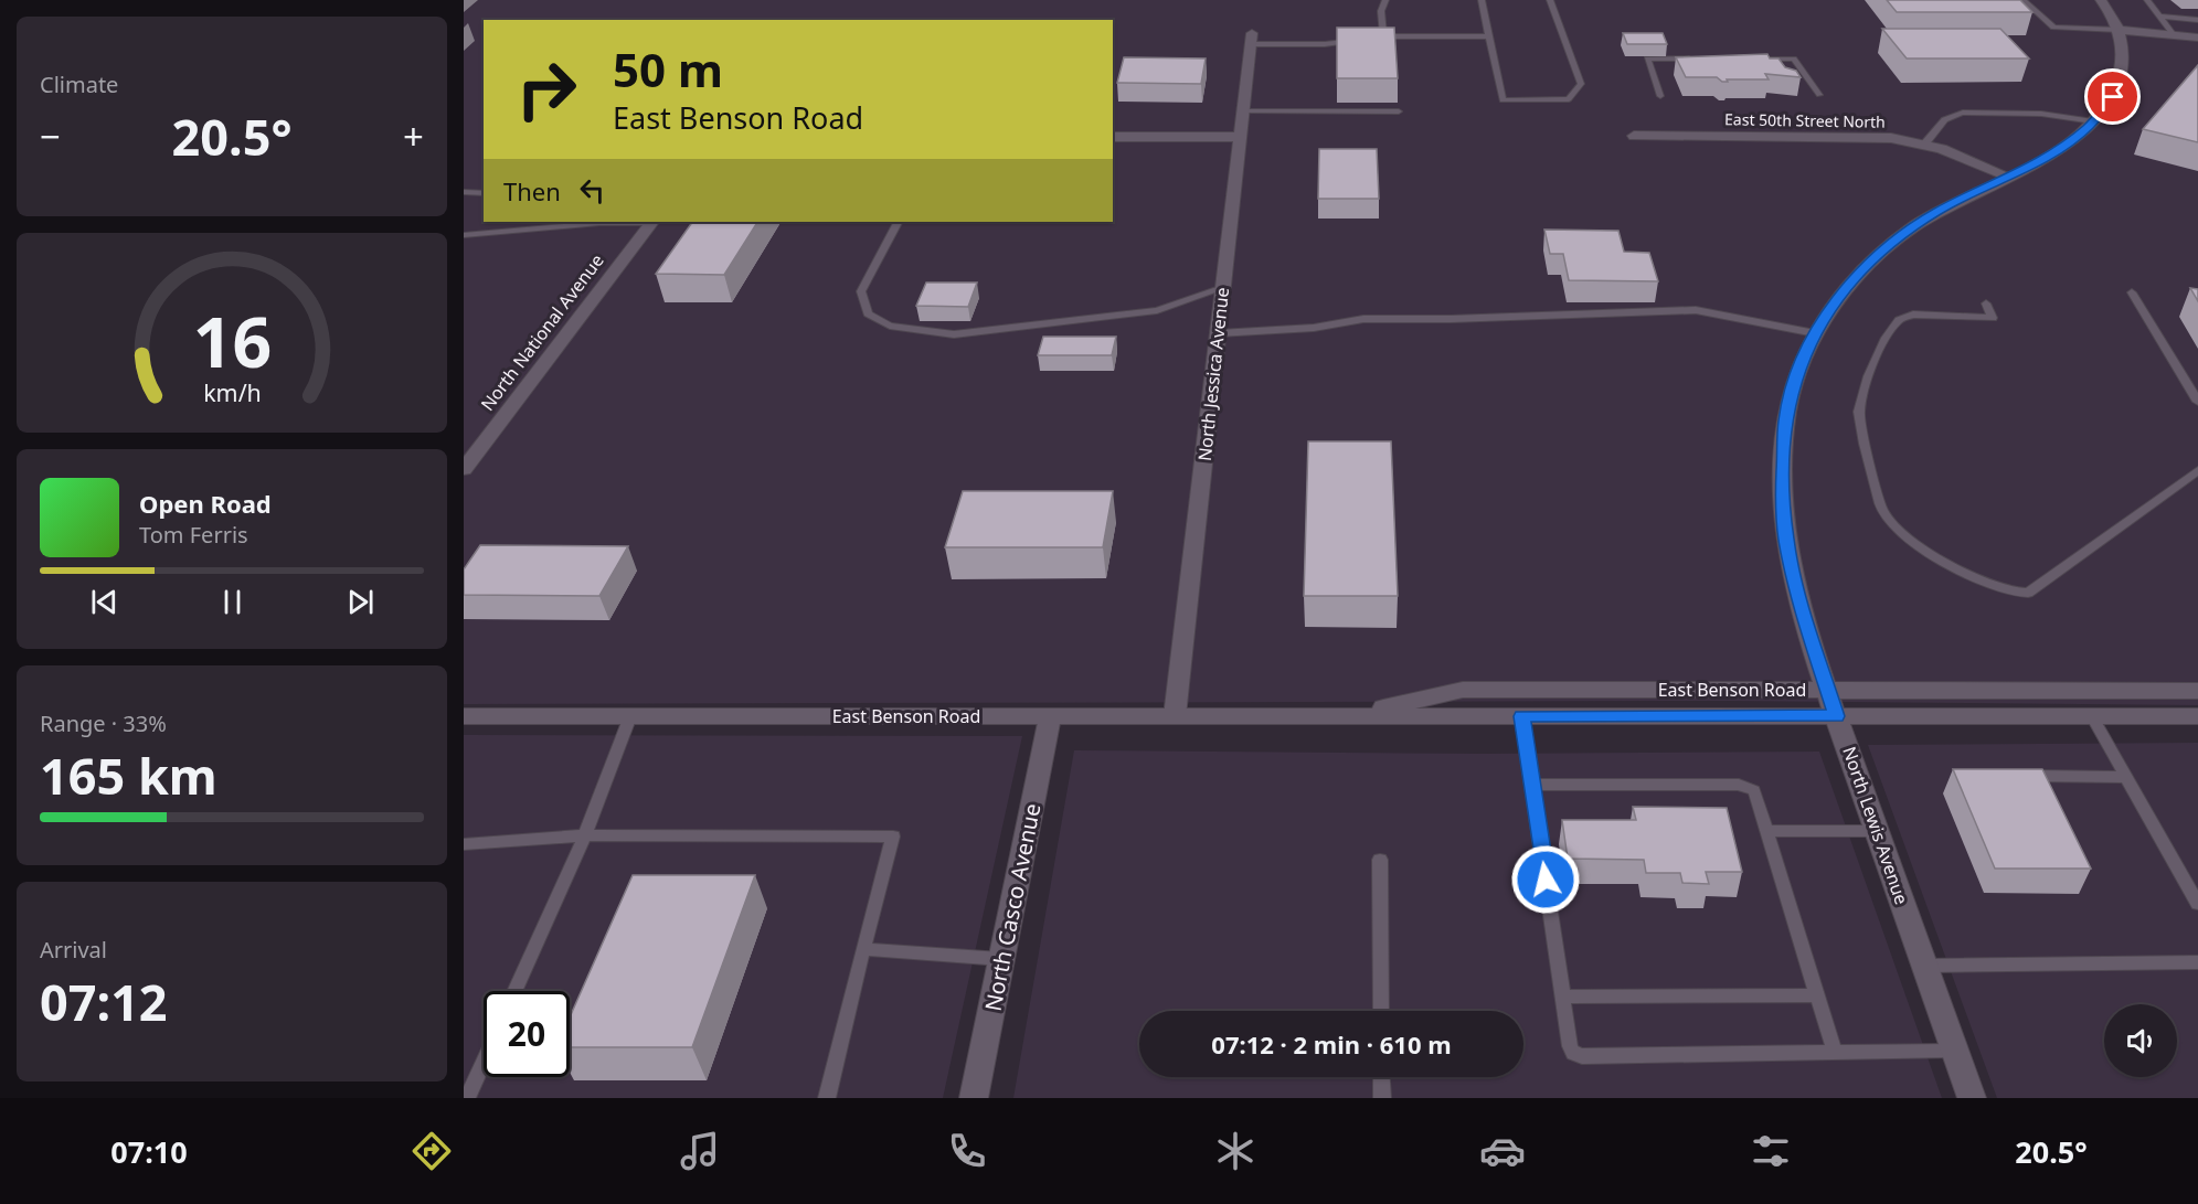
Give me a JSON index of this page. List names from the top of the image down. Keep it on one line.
{"streets":{"street":["East 50th Street North","North National Avenue","North Jessica Avenue","East Benson Road","North Lewis Avenue","North Casco Avenue"]},"crossings":[["East 50th Street North","North Lewis Avenue"],["North Jessica Avenue","East Benson Road"],["East Benson Road","North Lewis Avenue"],["East Benson Road","North Casco Avenue"]],"page":{"tile":["Climate",["Range · 33%","165 km"],["Arrival","07:12"]],"turn":["50 m","East Benson Road"],"heat":["−","20.5°","+"],"then":"Then","song":["Open Road","Tom Ferris"],"limit":"20","trip":"07:12 · 2 min · 610 m","tabs":["07:10","20.5°"],"gauge":["16","km/h"]}}
